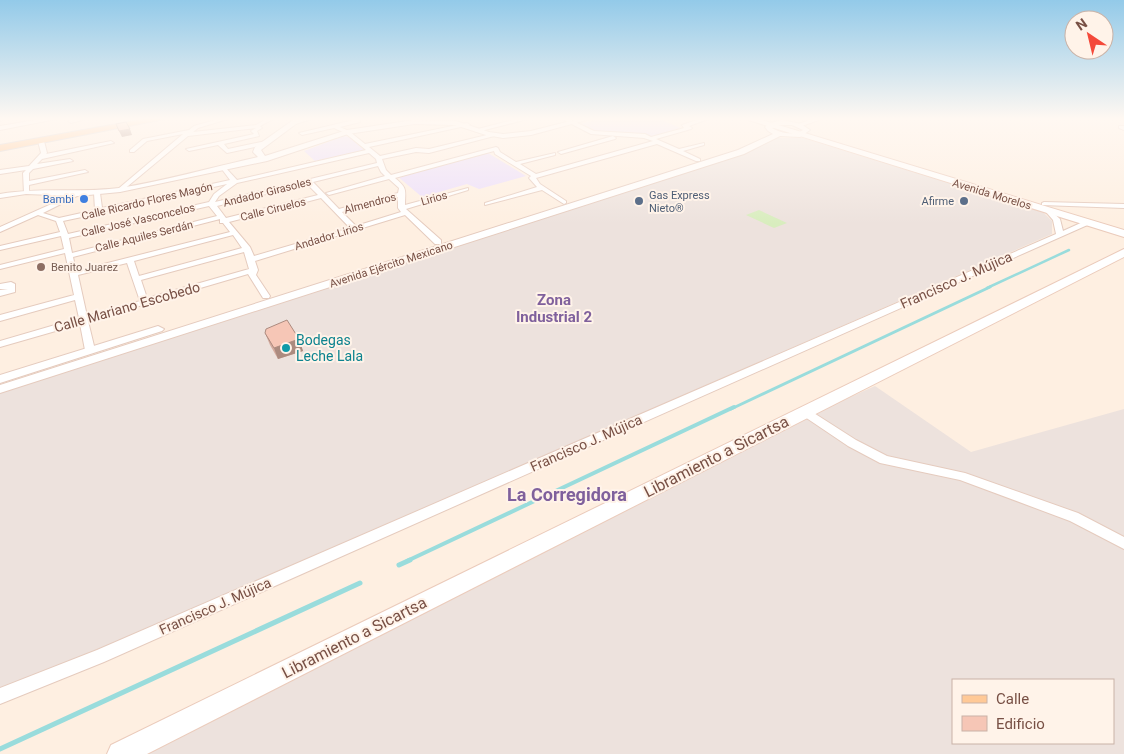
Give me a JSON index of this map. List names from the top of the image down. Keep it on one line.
{"streets":{"main road":["Avenida Morelos","Libramiento a Sicartsa"],"street":["Andador Girasoles","Lirios","Calle Ricardo Flores Magón","Almendros","Calle Ciruelos","Calle José Vasconcelos","Calle Aquiles Serdán","Andador Lirios","Avenida Ejército Mexicano","Francisco J. Mújica","Calle Mariano Escobedo"]},"crossings":[["Andador Girasoles","Calle José Vasconcelos"],["Avenida Morelos","Francisco J. Mújica"],["Lirios","Andador Lirios"],["Calle Ciruelos","Calle Aquiles Serdán"]],"districts":["Zona Industrial 2","La Corregidora"],"places":["Bambi","Gas Express Nieto®","Afirme","Benito Juarez","Bodegas Leche Lala"],"legend":["Calle","Edificio"],"north":"top left"}
